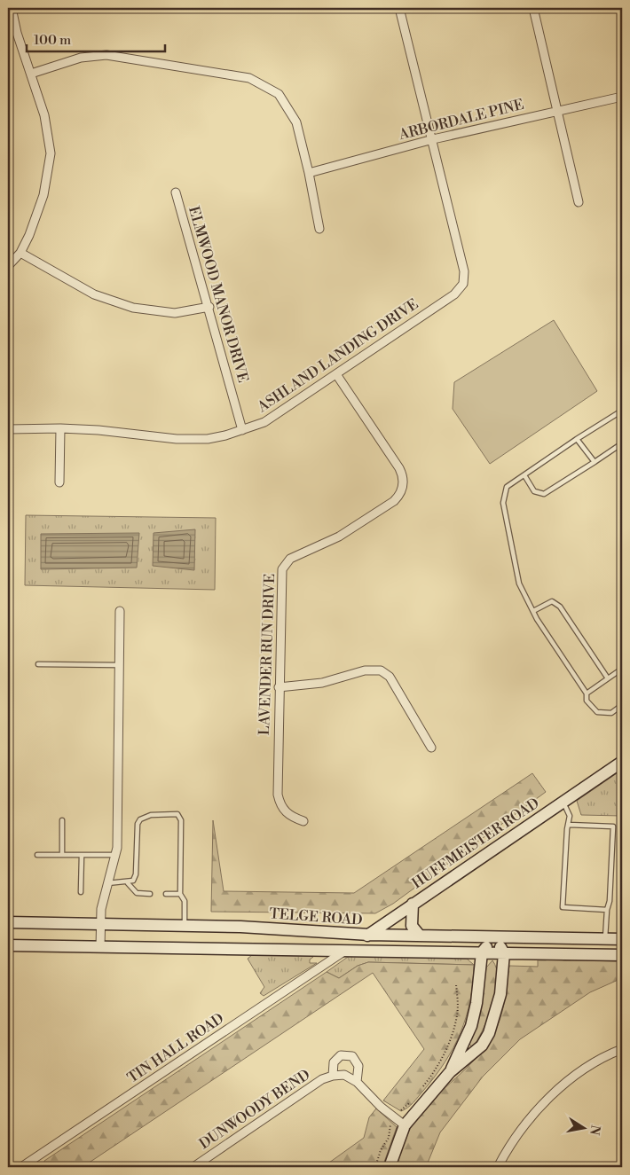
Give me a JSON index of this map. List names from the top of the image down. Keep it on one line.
{"streets":{"main road":["HUFFMEISTER ROAD","TELGE ROAD"],"street":["ARBORDALE PINE","ELMWOOD MANOR DRIVE","ASHLAND LANDING DRIVE","LAVENDER RUN DRIVE","TIN HALL ROAD","DUNWOODY BEND"]},"crossings":[["ARBORDALE PINE","ASHLAND LANDING DRIVE"],["ELMWOOD MANOR DRIVE","ASHLAND LANDING DRIVE"],["ASHLAND LANDING DRIVE","LAVENDER RUN DRIVE"],["HUFFMEISTER ROAD","TELGE ROAD"],["HUFFMEISTER ROAD","TIN HALL ROAD"]],"scale_bar":"100 m","north":"right"}
